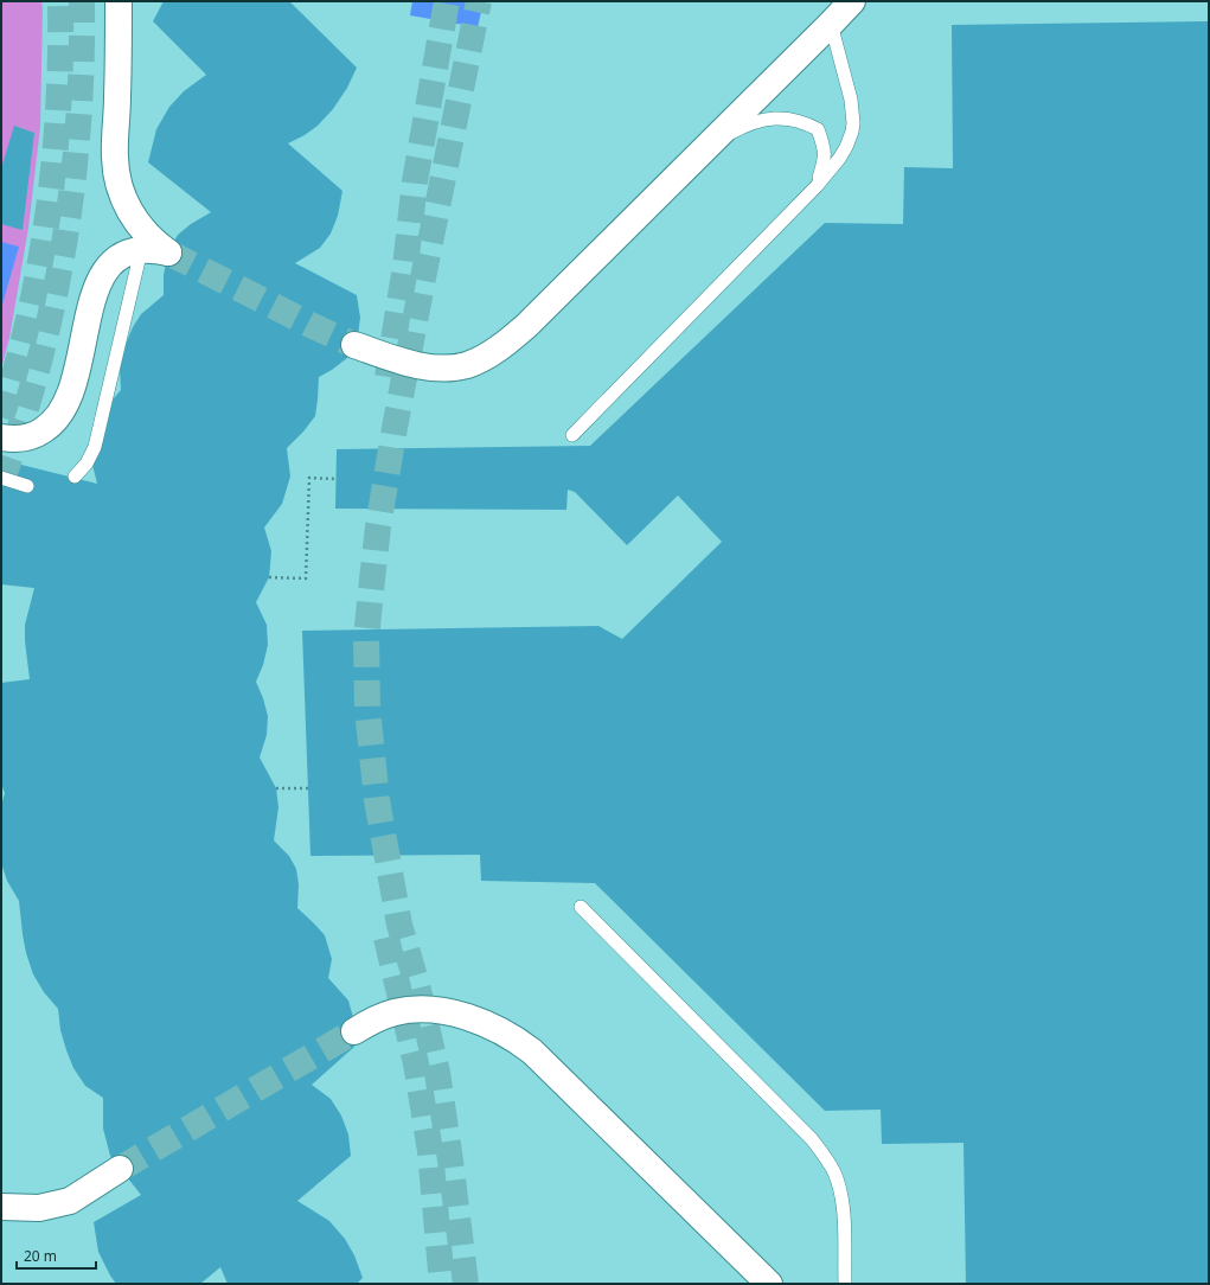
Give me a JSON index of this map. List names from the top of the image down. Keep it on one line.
{"scale_bar":"20 m"}
